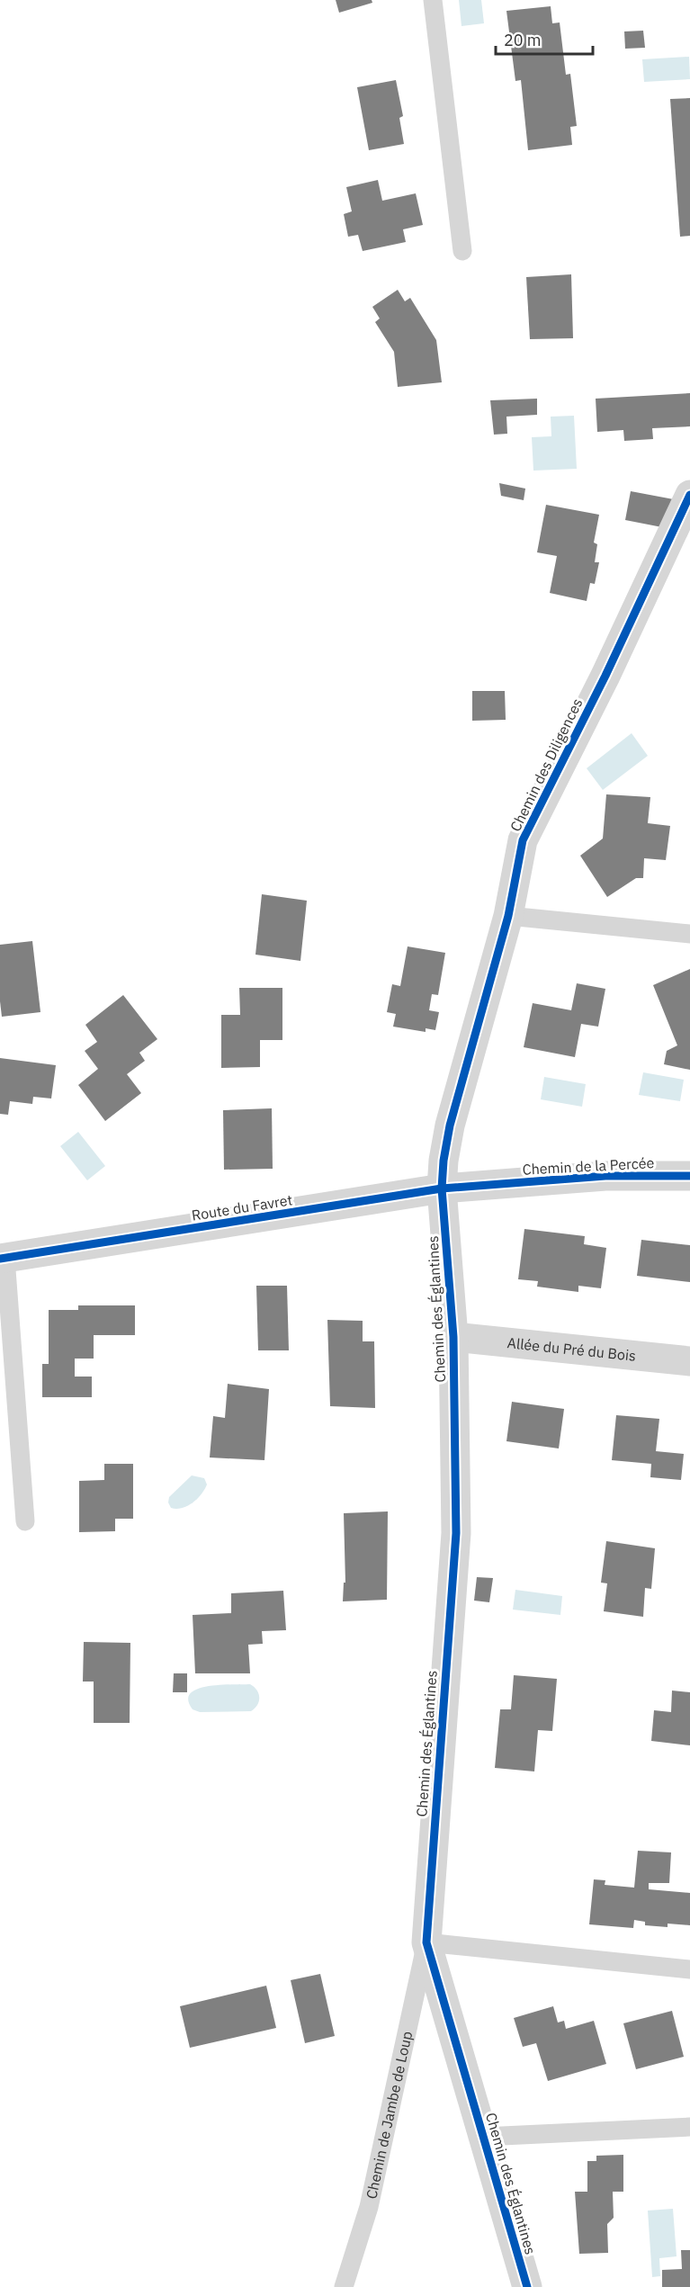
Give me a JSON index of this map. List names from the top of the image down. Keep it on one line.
{"streets":{"street":["Chemin des Diligences","Chemin de la Percée","Route du Favret","Chemin des Églantines","Allée du Pré du Bois"],"lane":["Chemin de Jambe de Loup"]},"crossings":[["Chemin des Diligences","Route du Favret"],["Chemin des Diligences","Chemin des Églantines"],["Chemin de la Percée","Route du Favret"],["Route du Favret","Chemin des Églantines"],["Chemin des Églantines","Allée du Pré du Bois"],["Chemin des Églantines","Chemin de Jambe de Loup"]],"scale_bar":"20 m"}
